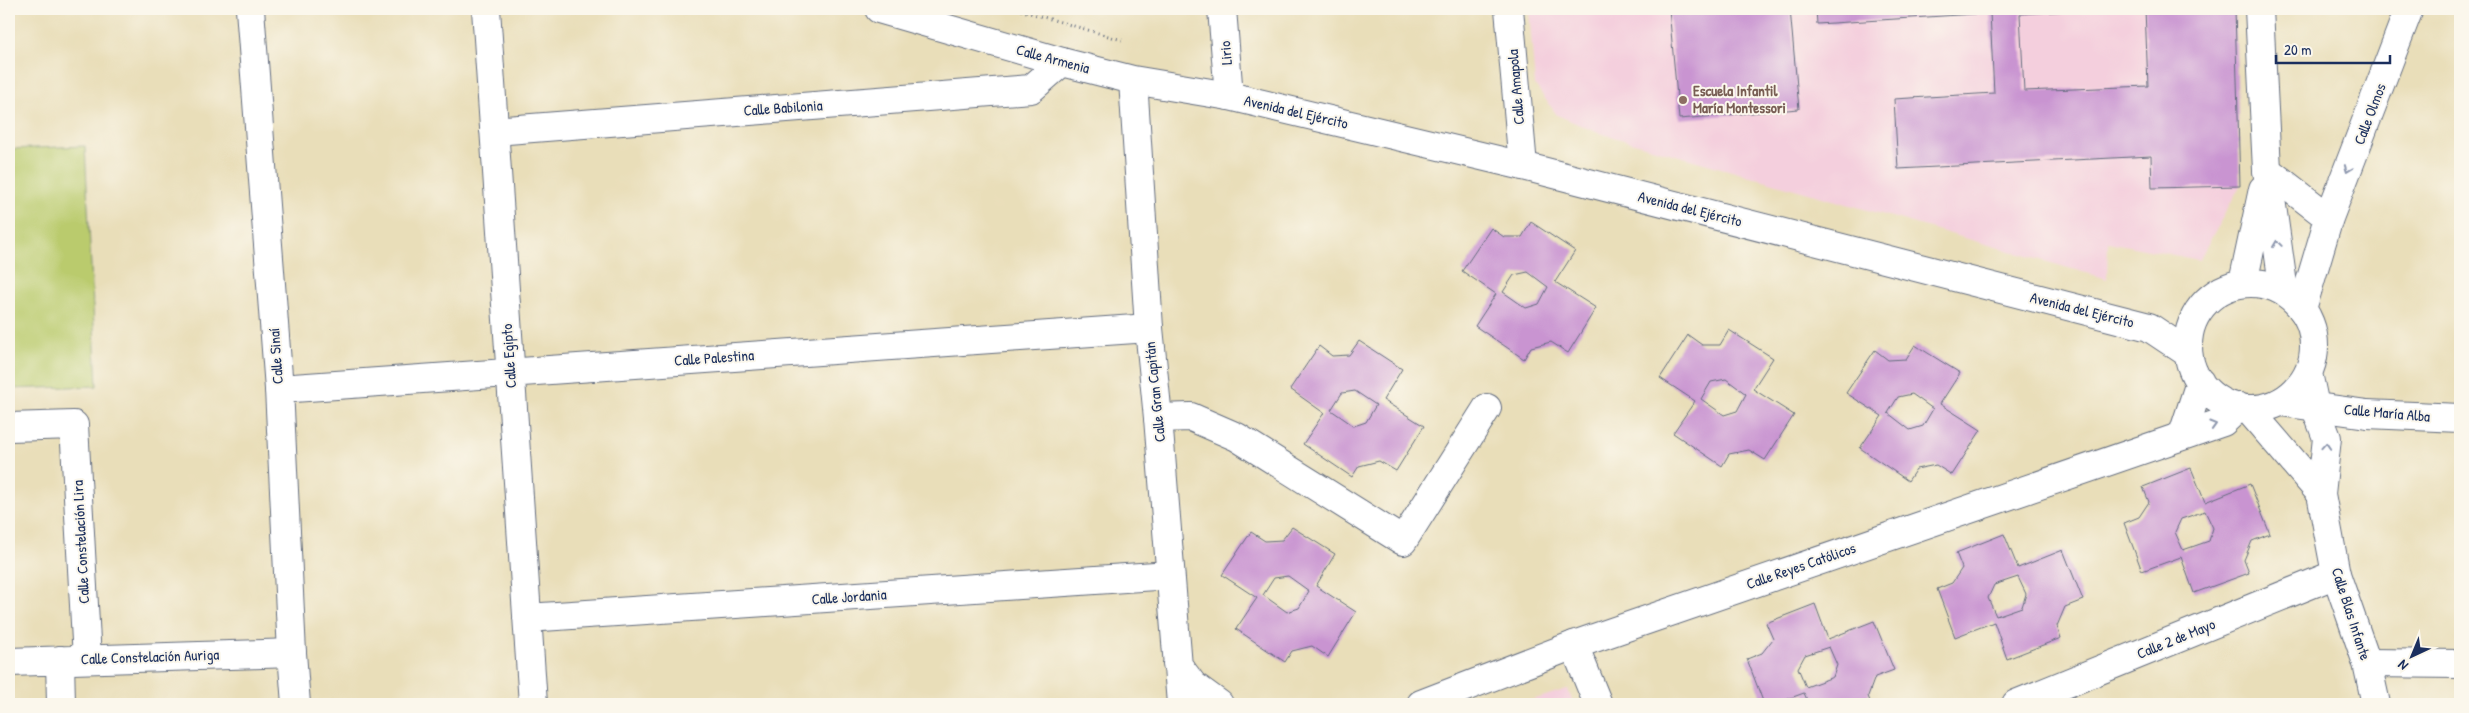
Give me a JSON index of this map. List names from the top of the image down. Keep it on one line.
{"streets":{"street":["Lirio","Calle Armenia","Calle Amapola","Calle Babilonia","Avenida del Ejército","Calle Olmos","Calle Sinaí","Calle Egipto","Calle Palestina","Calle Gran Capitán","Calle María Alba","Calle Constelación Lira","Calle Reyes Católicos","Calle Jordania","Calle Blas Infante","Calle 2 de Mayo","Calle Constelación Auriga"]},"crossings":[["Lirio","Calle Armenia"],["Lirio","Avenida del Ejército"],["Calle Armenia","Calle Babilonia"],["Calle Armenia","Avenida del Ejército"],["Calle Armenia","Calle Gran Capitán"],["Calle Amapola","Avenida del Ejército"],["Calle Babilonia","Calle Egipto"],["Avenida del Ejército","Calle Olmos"],["Avenida del Ejército","Calle María Alba"],["Avenida del Ejército","Calle Reyes Católicos"],["Avenida del Ejército","Calle Blas Infante"],["Calle Olmos","Calle María Alba"],["Calle Olmos","Calle Reyes Católicos"],["Calle Olmos","Calle Blas Infante"],["Calle Sinaí","Calle Palestina"],["Calle Sinaí","Calle Constelación Auriga"],["Calle Egipto","Calle Palestina"],["Calle Egipto","Calle Jordania"],["Calle Palestina","Calle Gran Capitán"],["Calle Gran Capitán","Calle Jordania"],["Calle María Alba","Calle Reyes Católicos"],["Calle María Alba","Calle Blas Infante"],["Calle Constelación Lira","Calle Constelación Auriga"],["Calle Reyes Católicos","Calle Blas Infante"],["Calle Blas Infante","Calle 2 de Mayo"]],"places":["Escuela Infantil María Montessori"],"scale_bar":"20 m","north":"bottom left"}
